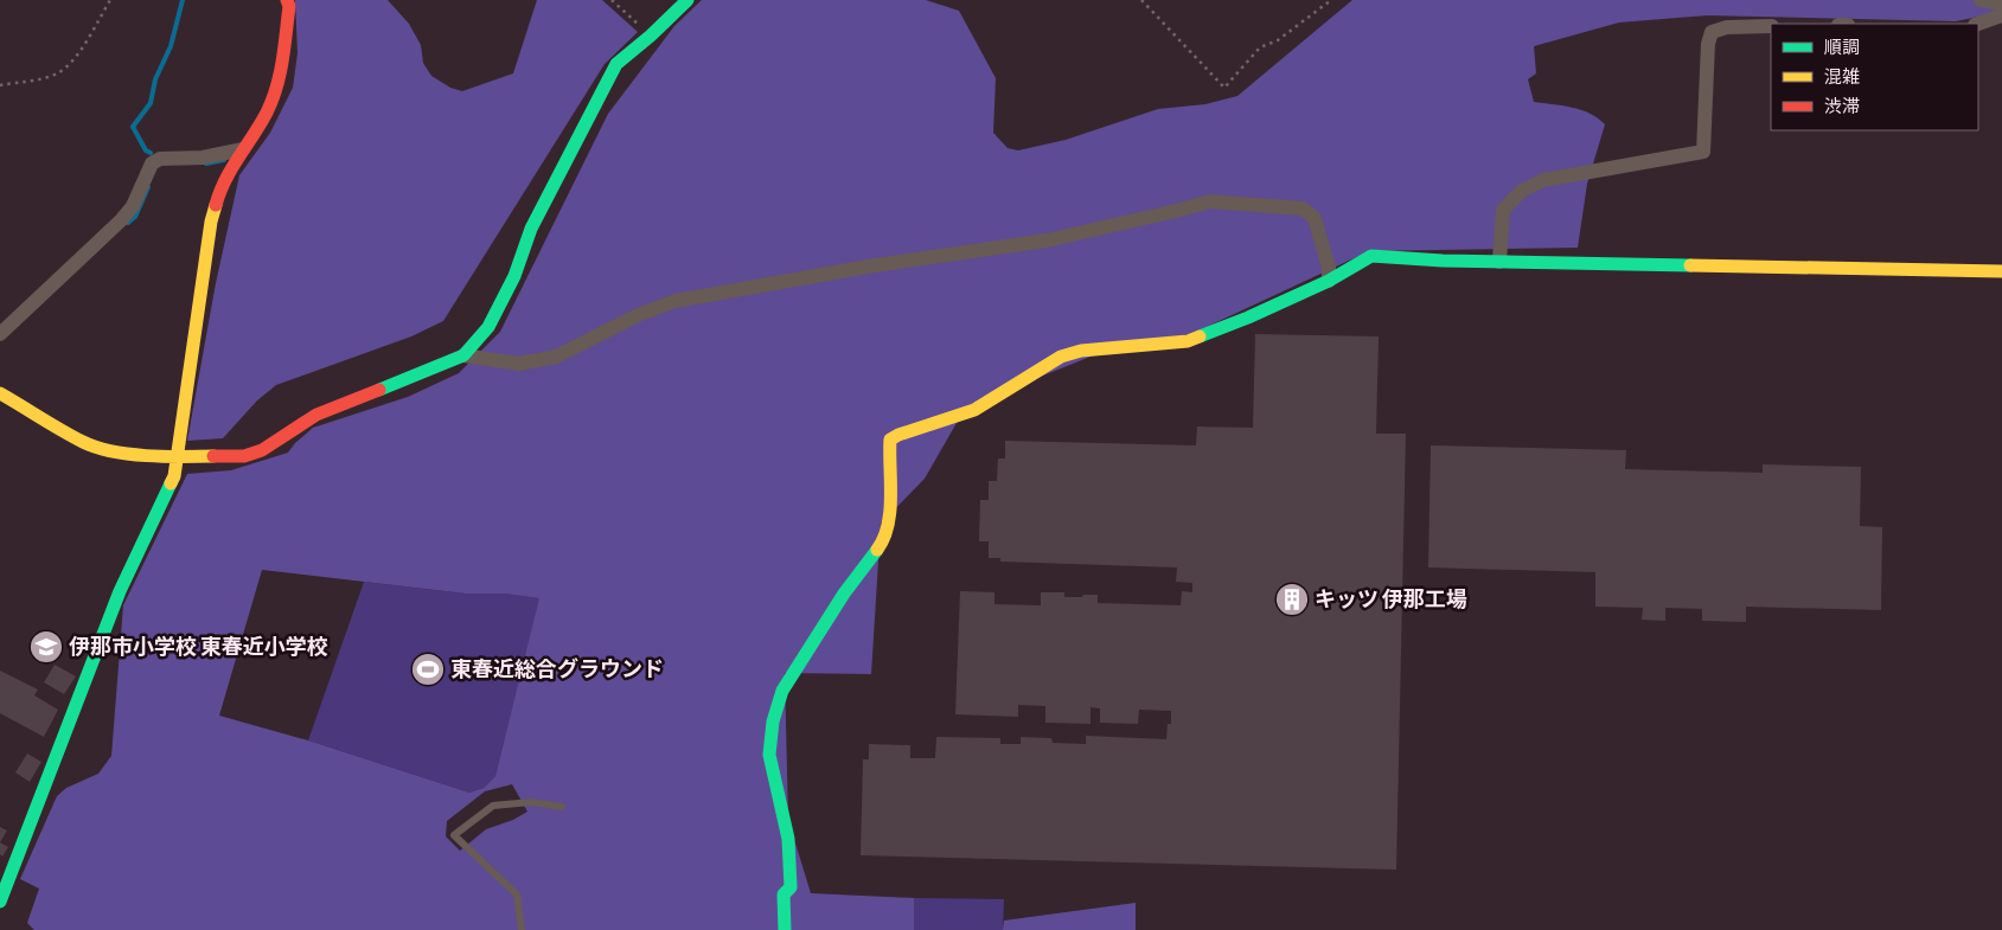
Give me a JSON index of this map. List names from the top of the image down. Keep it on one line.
{"places":{"building":["キッツ 伊那工場"],"school or university":["伊那市小学校 東春近小学校"],"sports":["東春近総合グラウンド"]},"legend":["順調","混雑","渋滞"]}
